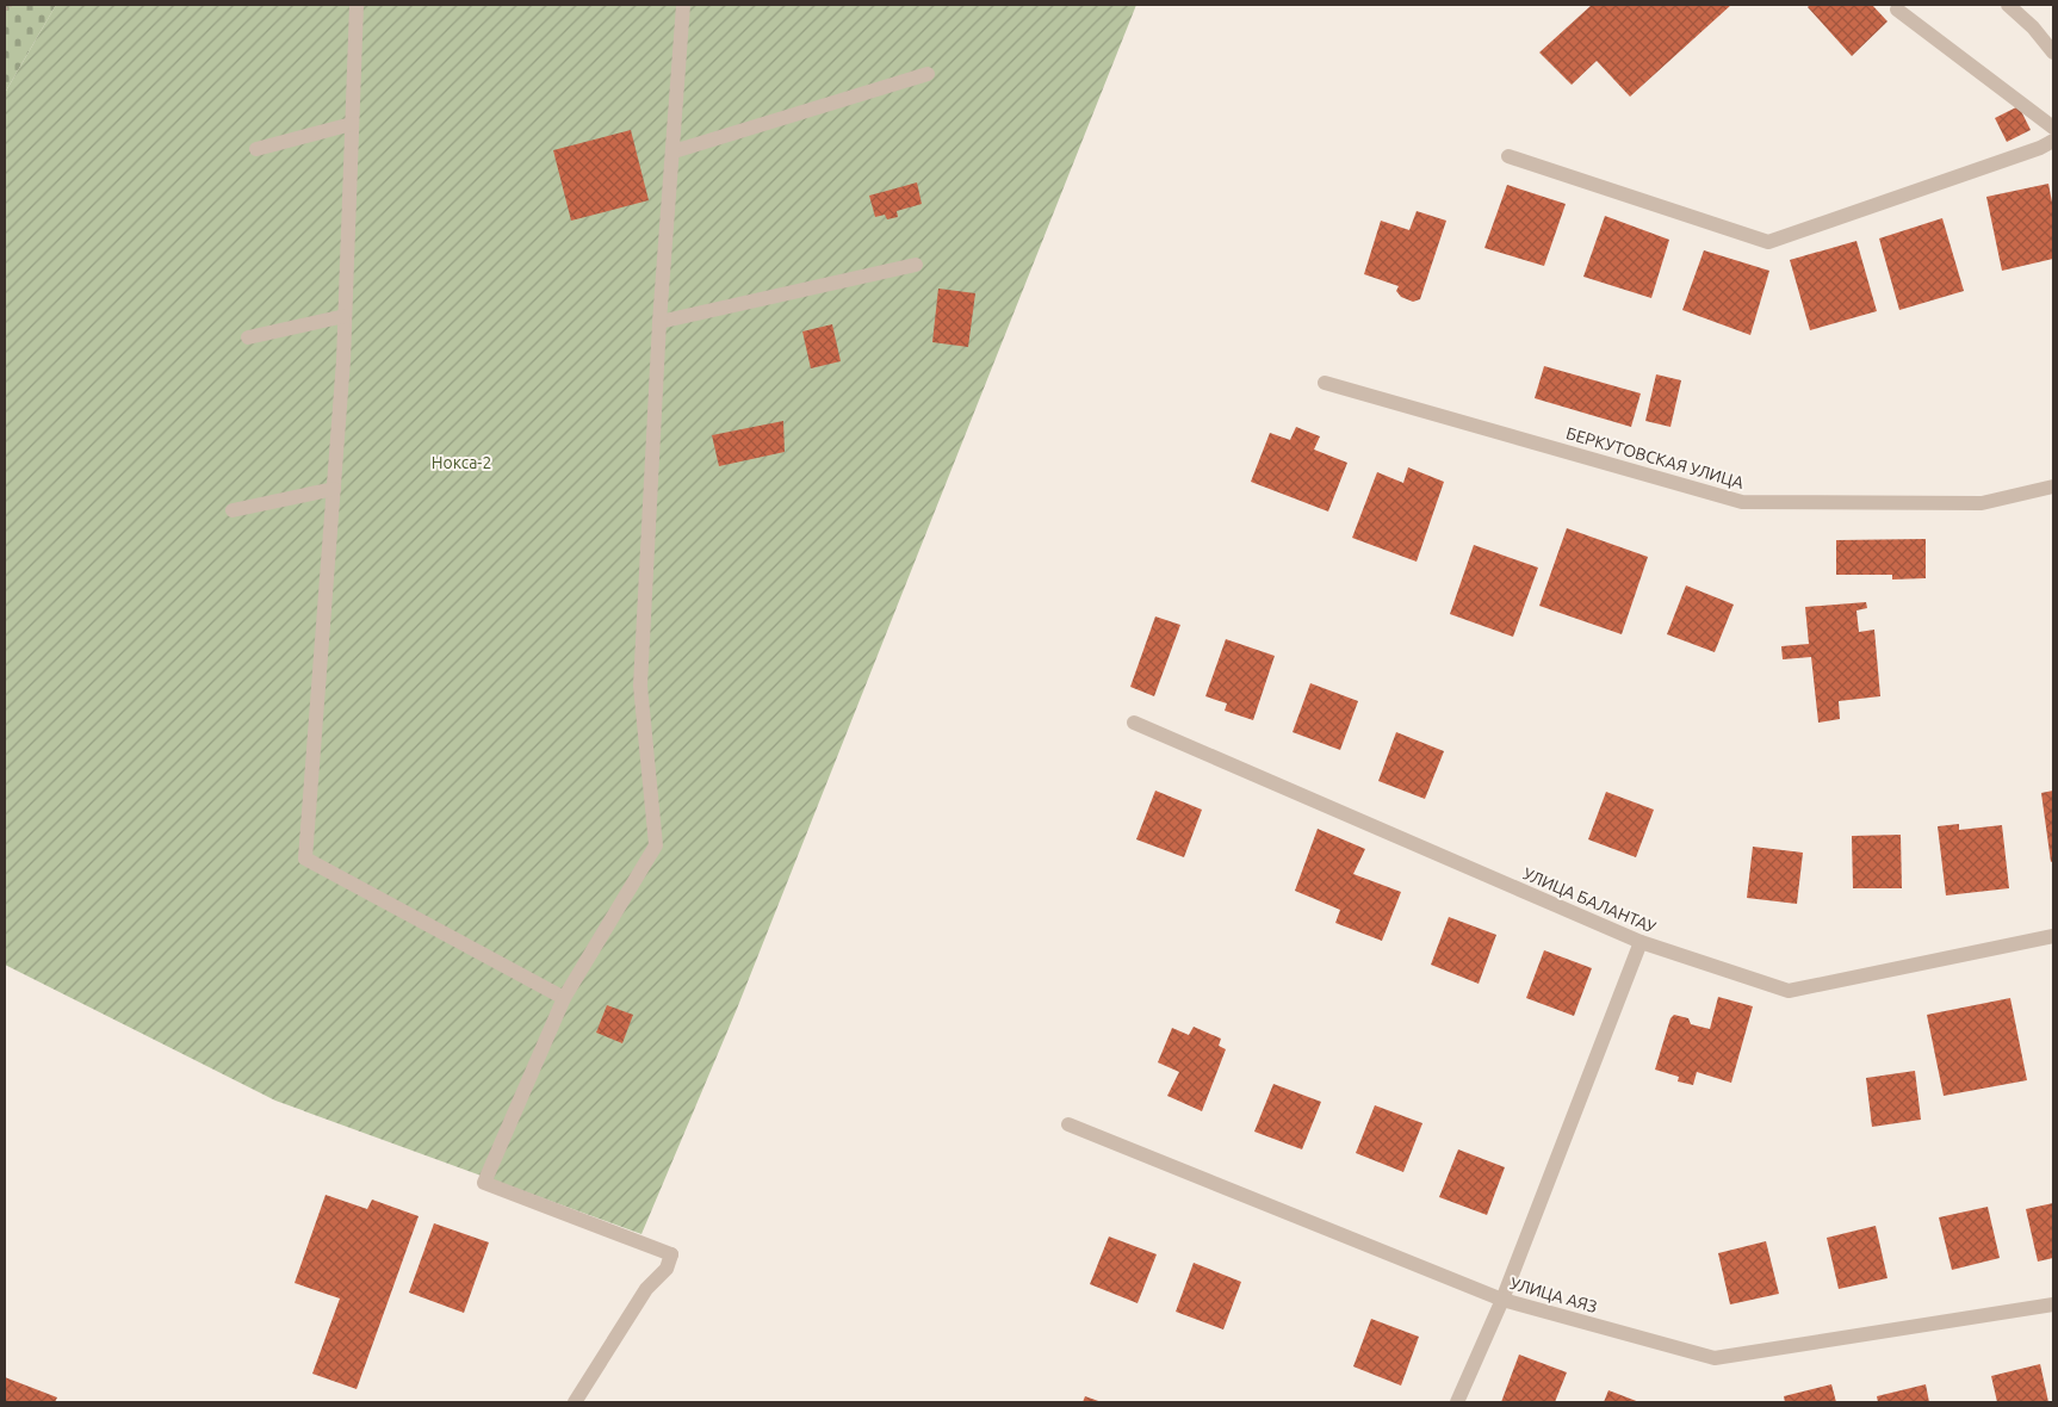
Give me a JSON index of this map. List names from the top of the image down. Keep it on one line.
{"streets":{"street":["БЕРКУТОВСКАЯ УЛИЦА","УЛИЦА БАЛАНТАУ","УЛИЦА АЯЗ"]},"parks":["Нокса-2"]}
